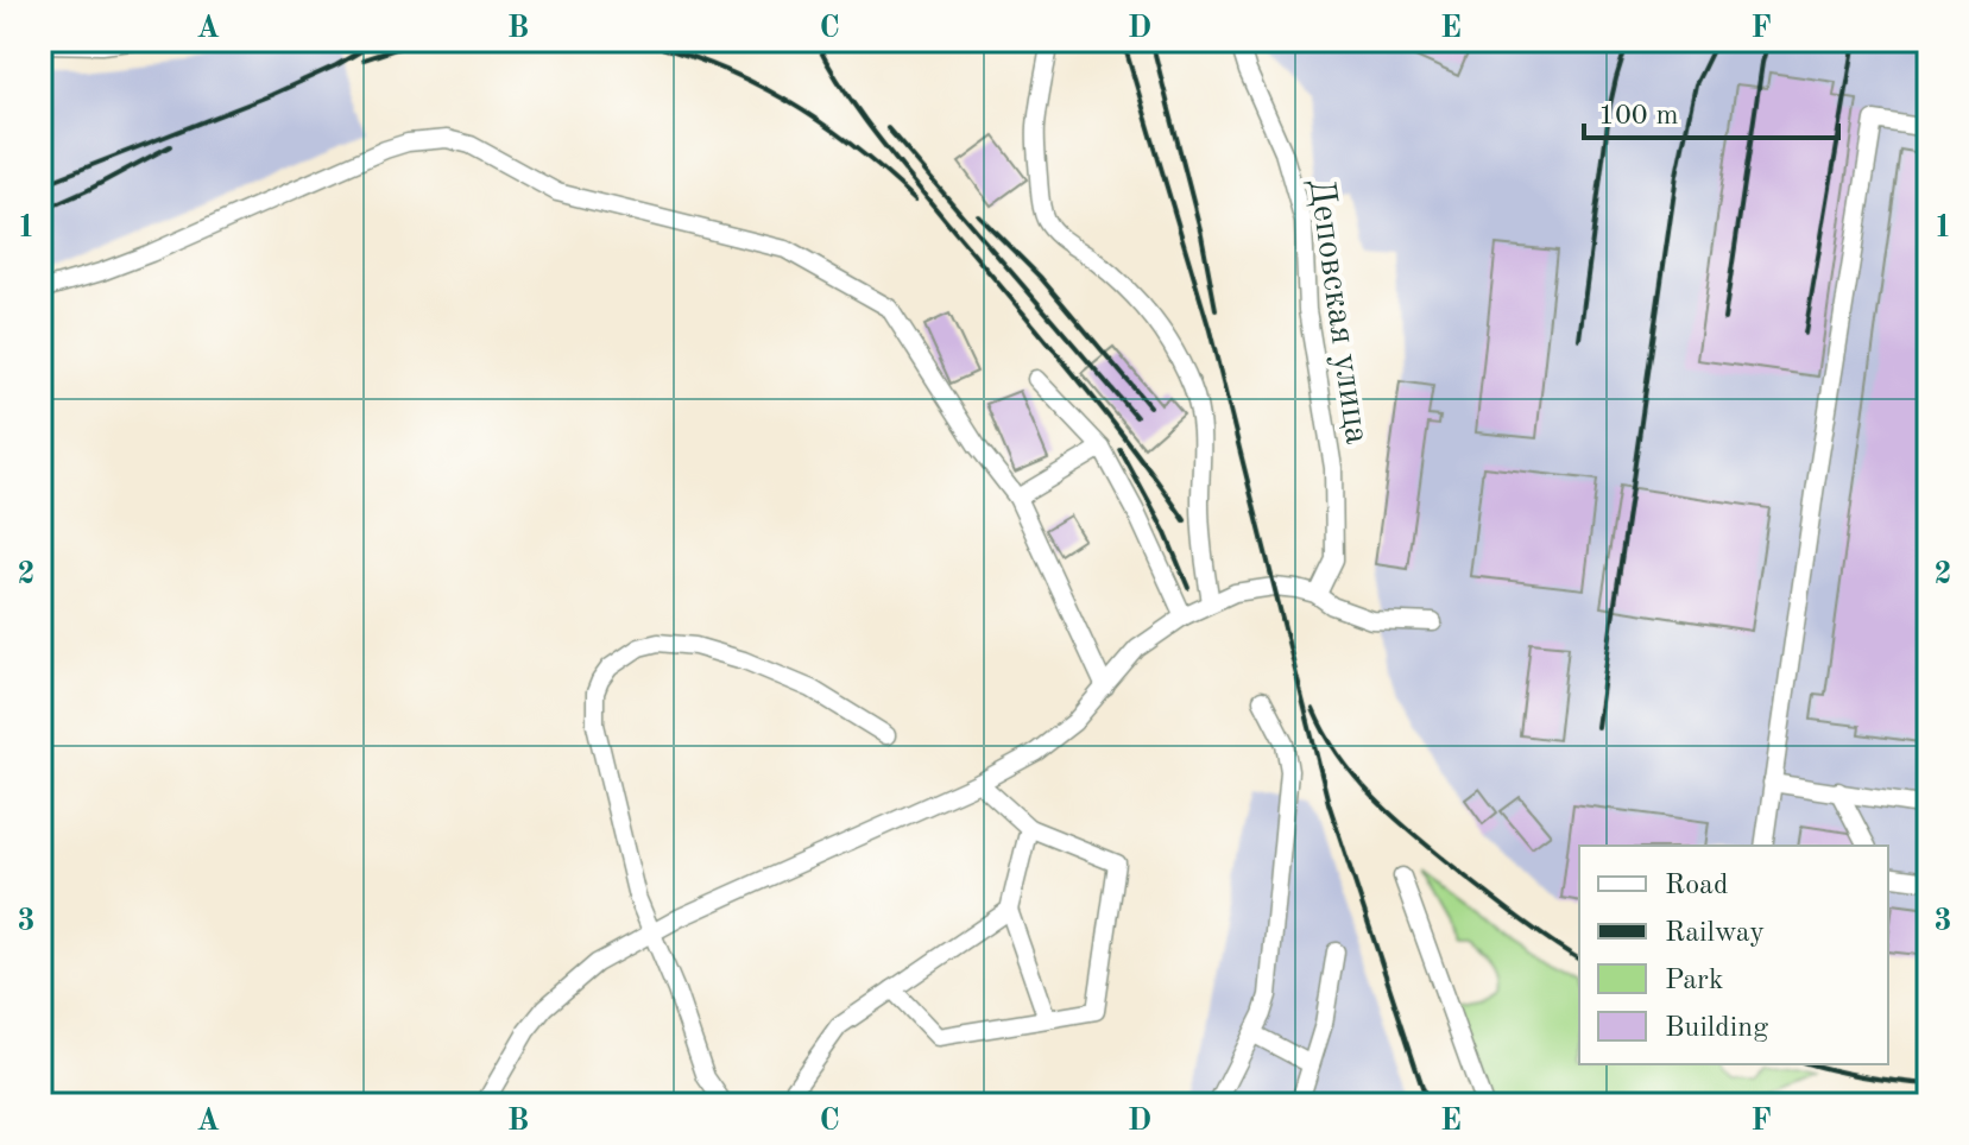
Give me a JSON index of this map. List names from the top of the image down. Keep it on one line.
{"streets":{"street":["Деповская улица"]},"legend":["Road","Railway","Park","Building"],"scale_bar":"100 m","grid":{"columns":["A","B","C","D","E","F"],"rows":["1","2","3"]}}
